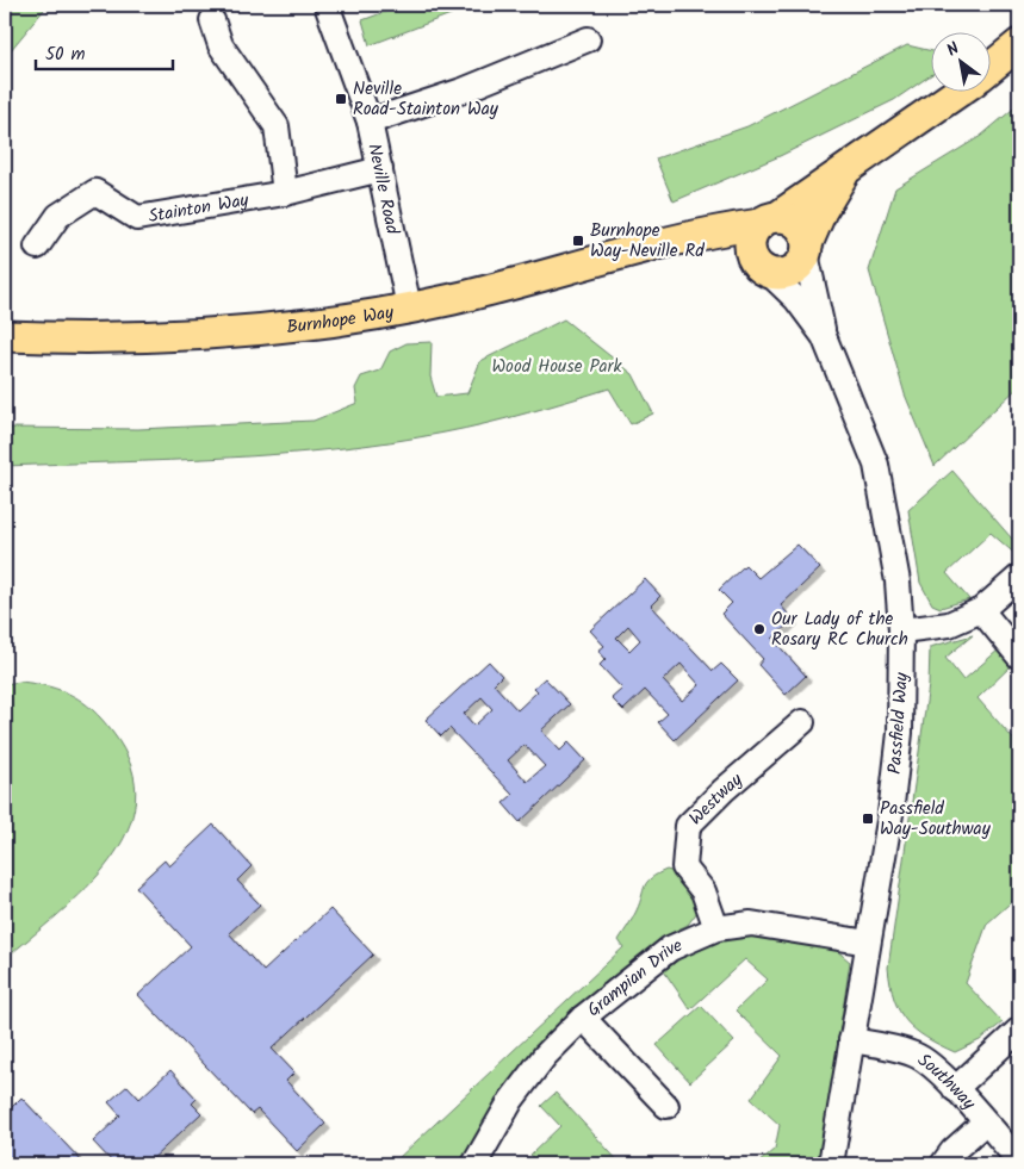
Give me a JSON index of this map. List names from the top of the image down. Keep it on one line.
{"streets":{"main road":["Burnhope Way"],"street":["Neville Road","Stainton Way","Passfield Way","Westway","Grampian Drive","Southway"]},"crossings":[["Neville Road","Stainton Way"],["Neville Road","Burnhope Way"],["Burnhope Way","Passfield Way"],["Passfield Way","Grampian Drive"],["Passfield Way","Southway"],["Westway","Grampian Drive"]],"parks":["Wood House Park"],"places":{"transit":["Neville Road-Stainton Way","Burnhope Way-Neville Rd","Passfield Way-Southway"],"other":["Our Lady of the Rosary RC Church"]},"scale_bar":"50 m","north":"top left"}
